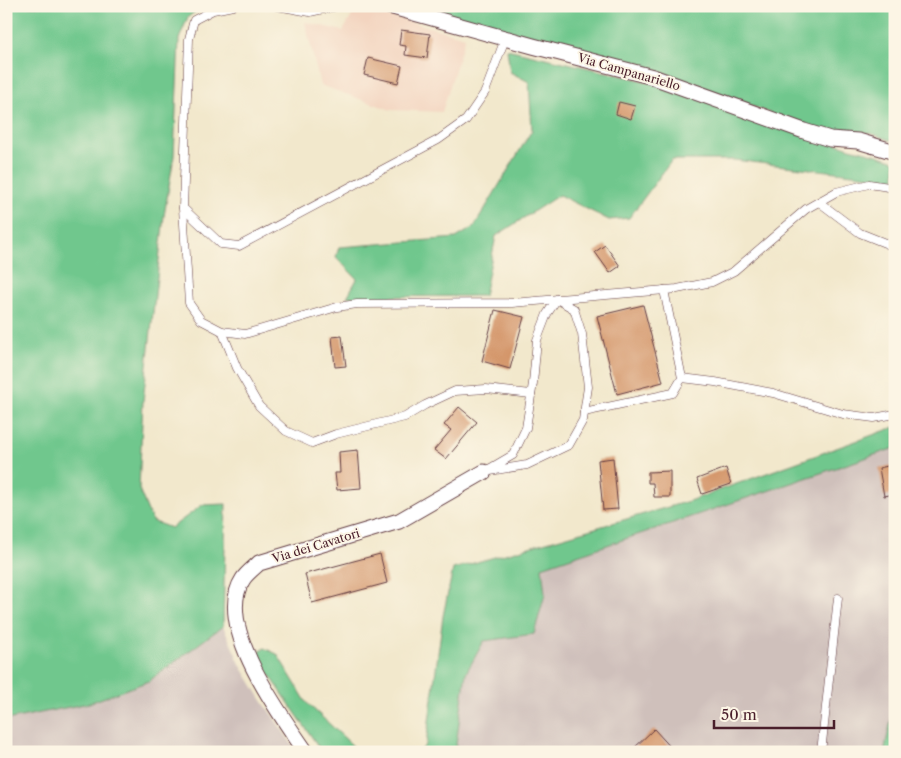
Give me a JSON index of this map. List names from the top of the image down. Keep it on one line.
{"streets":{"street":["Via Campanariello","Via dei Cavatori"]},"scale_bar":"50 m"}
